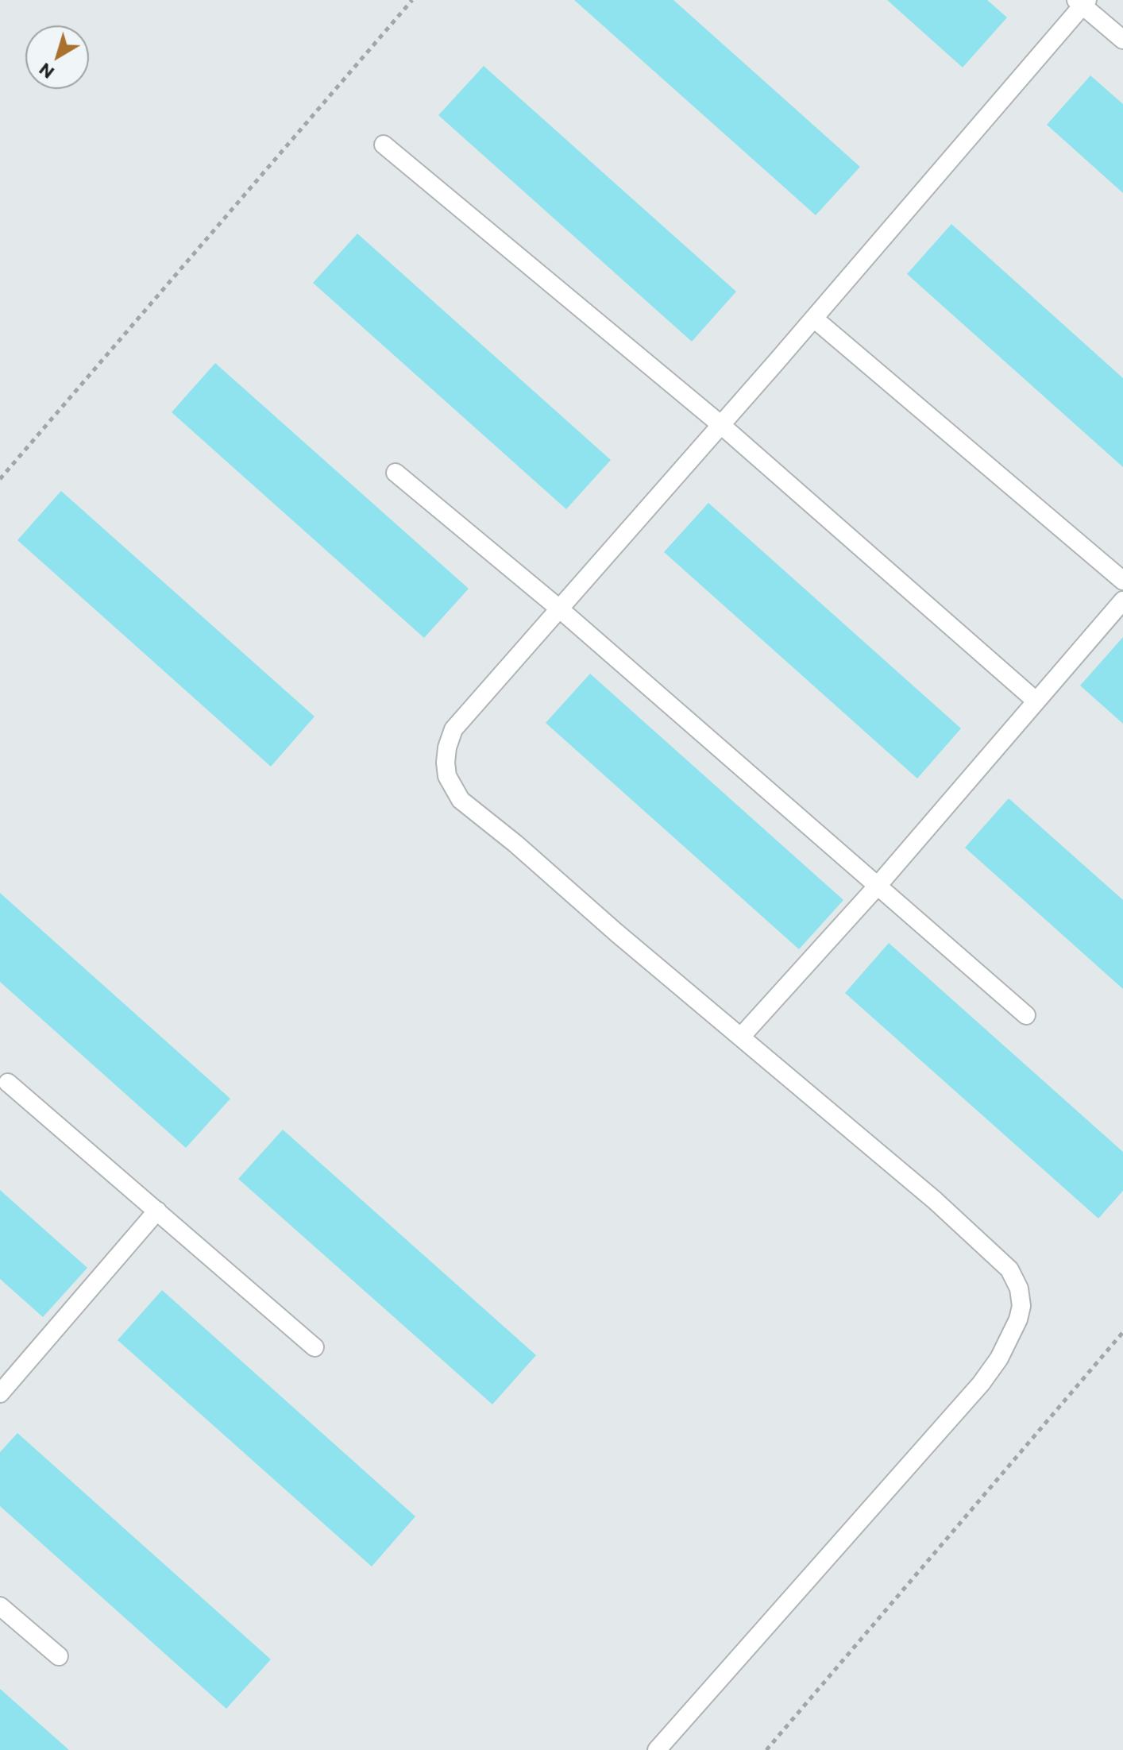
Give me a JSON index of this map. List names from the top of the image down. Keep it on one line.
{"north":"bottom left"}
